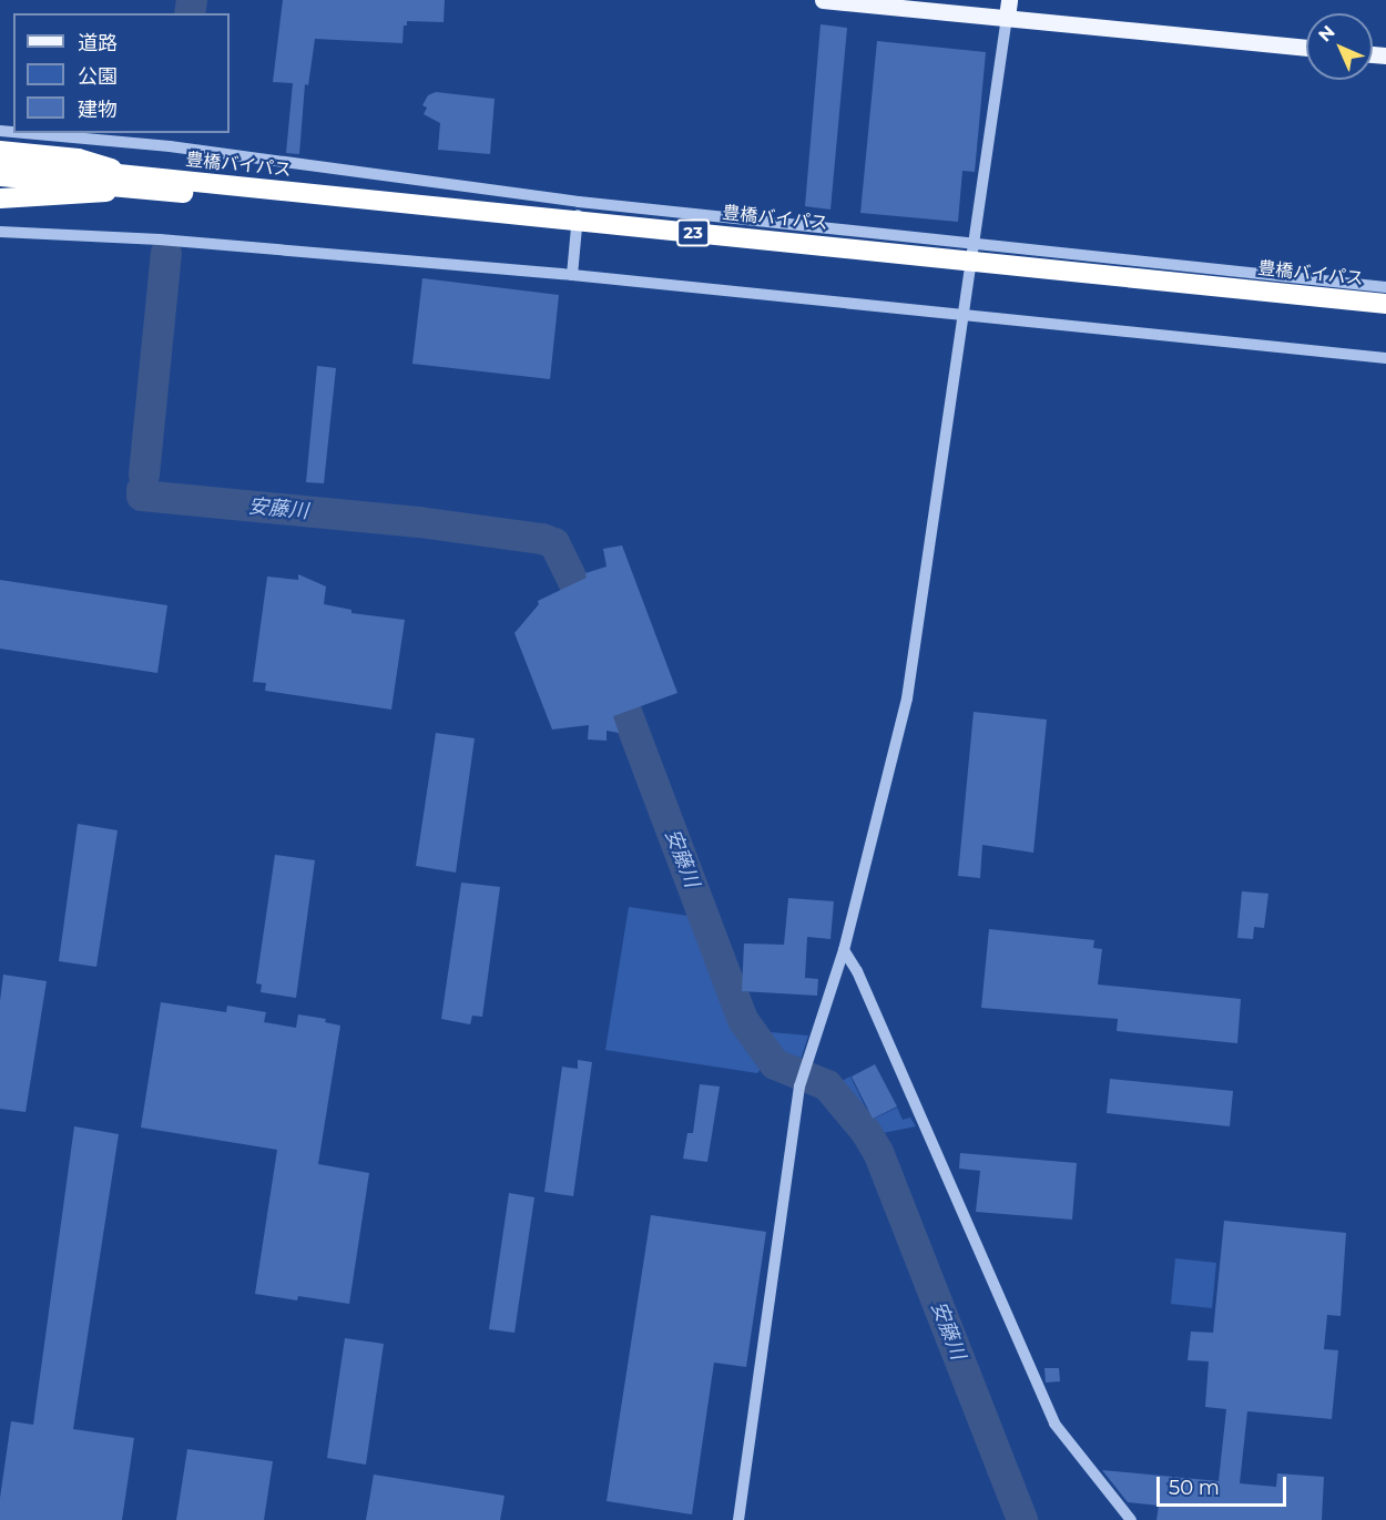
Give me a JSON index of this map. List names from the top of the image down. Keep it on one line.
{"streets":{"highway":["豊橋バイパス","23"]},"water":["安藤川"],"legend":["道路","公園","建物"],"scale_bar":"50 m","north":"top left"}
